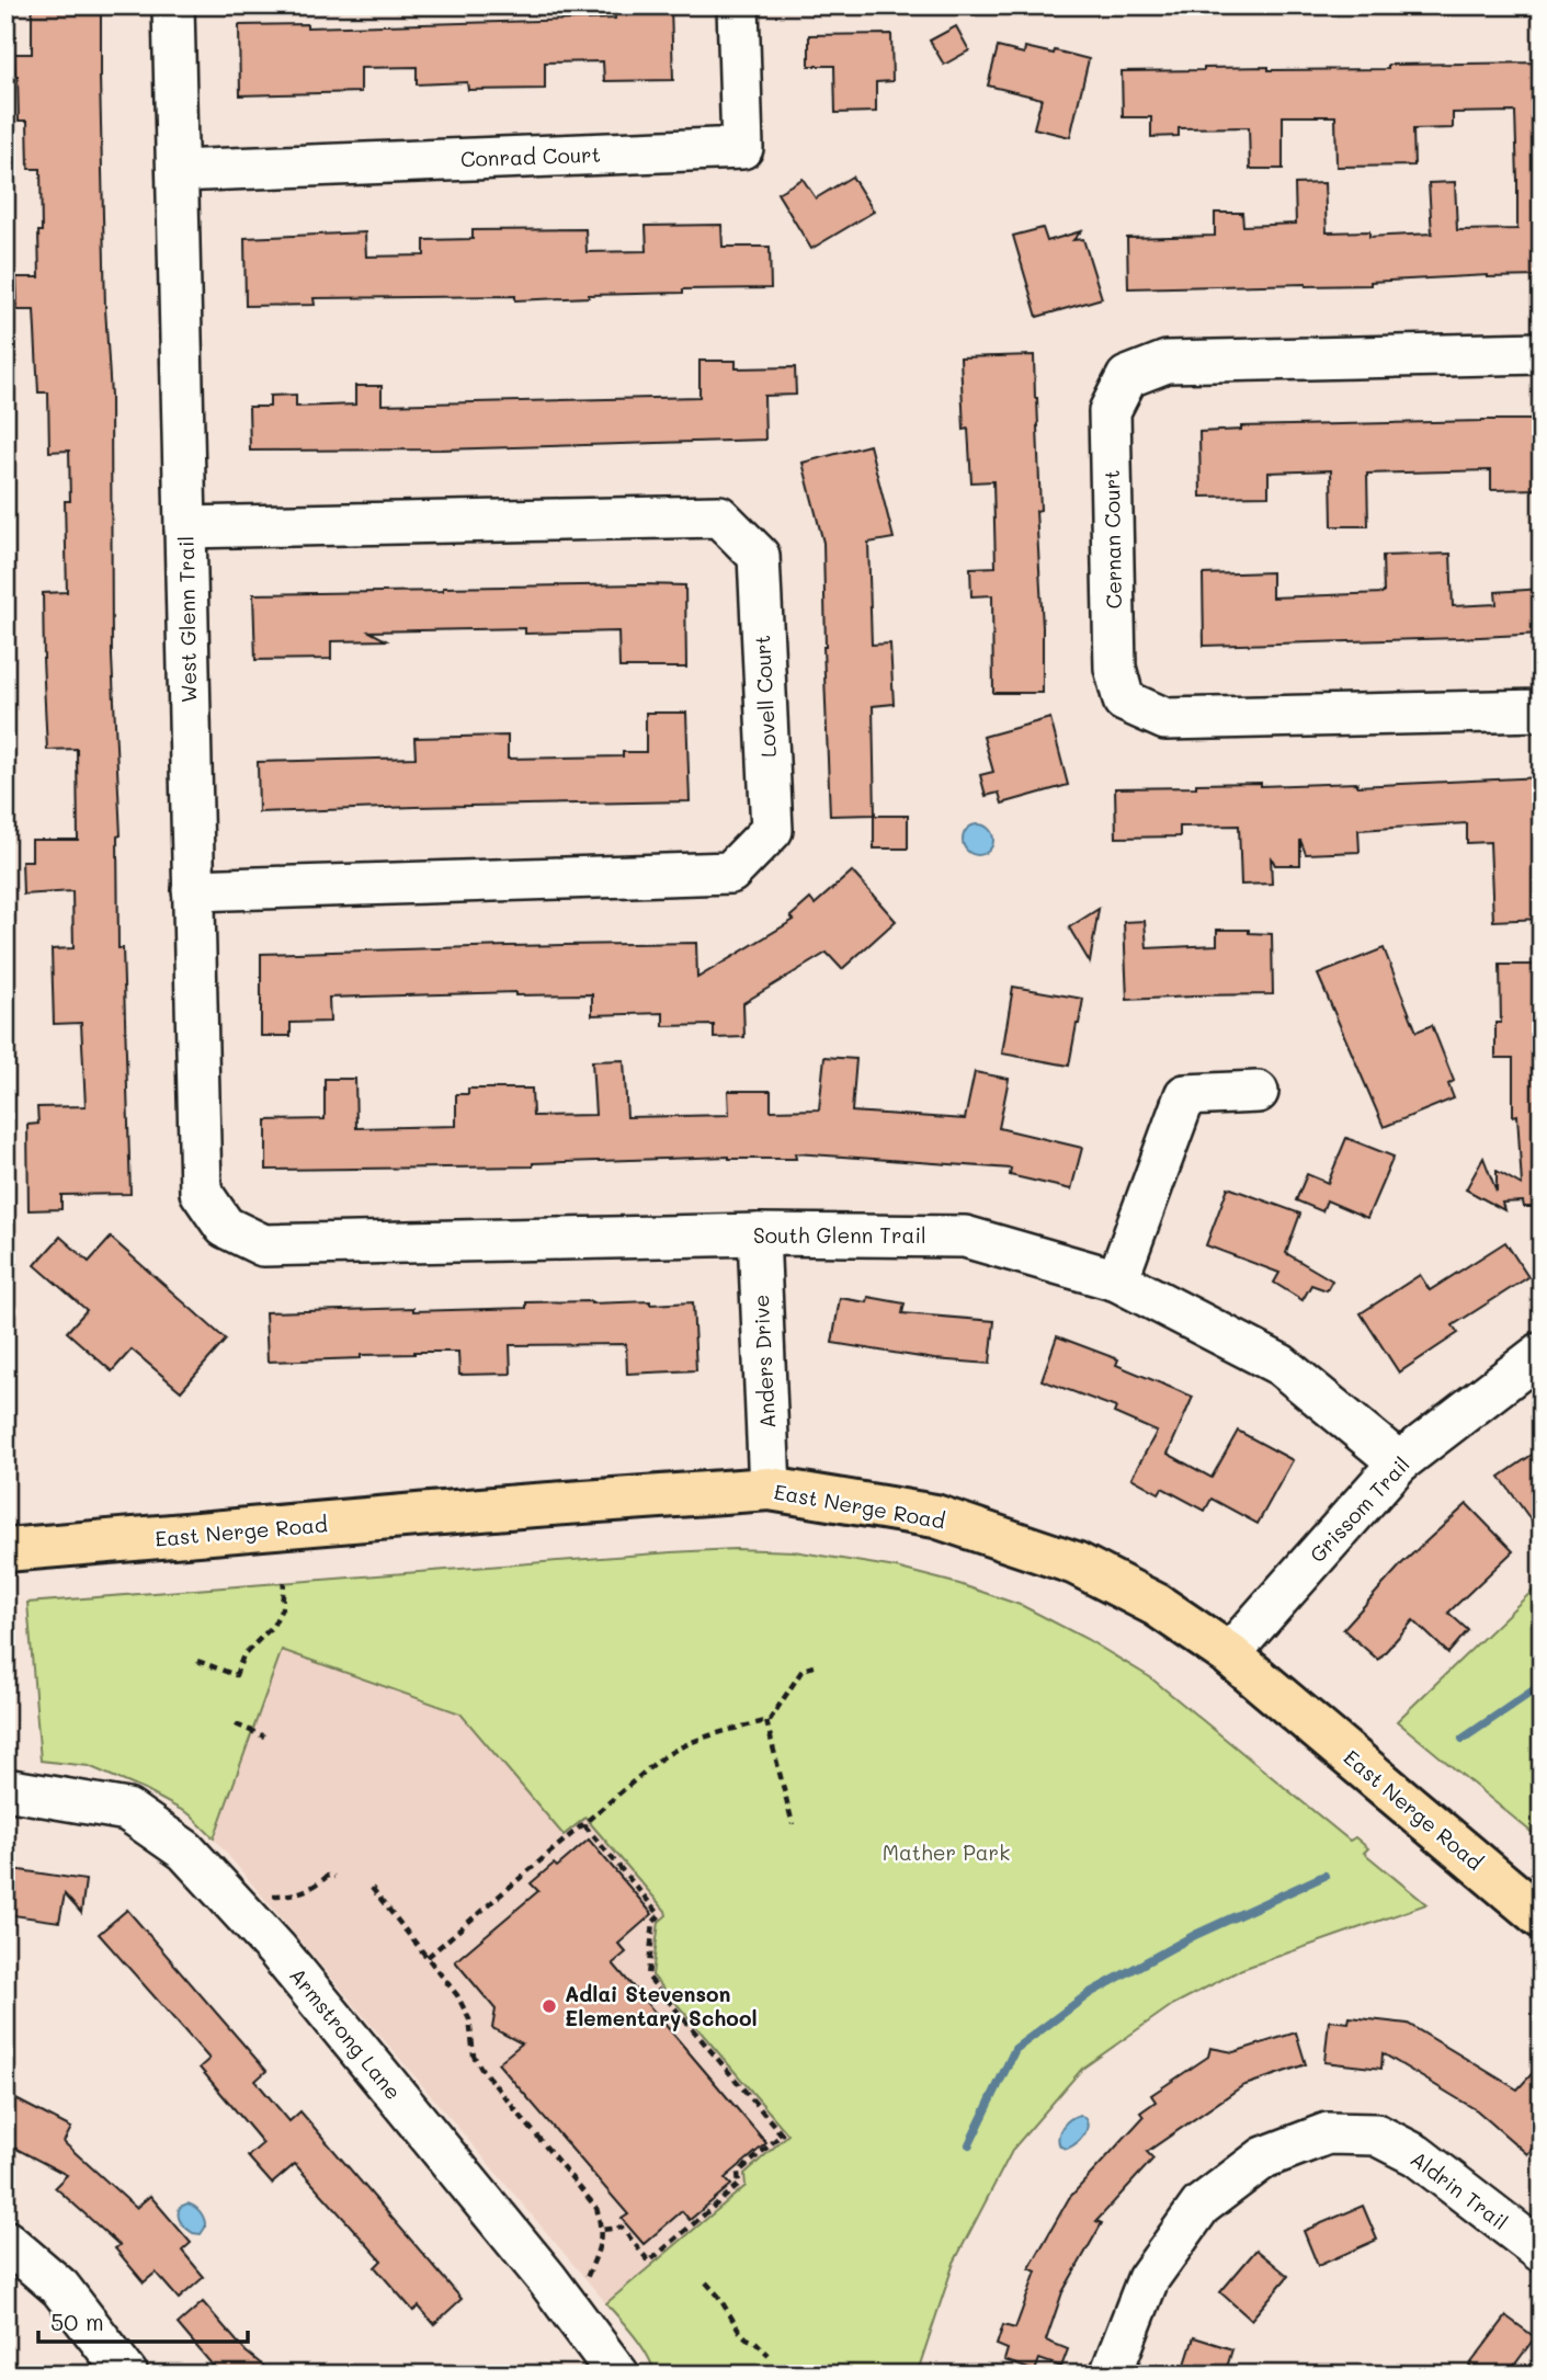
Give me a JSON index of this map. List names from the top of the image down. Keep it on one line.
{"streets":{"main road":["East Nerge Road"],"street":["Conrad Court","Cernan Court","West Glenn Trail","Lovell Court","South Glenn Trail","Anders Drive","Grissom Trail","Armstrong Lane","Aldrin Trail"]},"crossings":[["Conrad Court","West Glenn Trail"],["West Glenn Trail","Lovell Court"],["West Glenn Trail","South Glenn Trail"],["South Glenn Trail","Anders Drive"],["South Glenn Trail","Grissom Trail"],["Anders Drive","East Nerge Road"],["East Nerge Road","Grissom Trail"]],"parks":["Mather Park"],"places":["Adlai Stevenson Elementary School"],"scale_bar":"50 m"}
